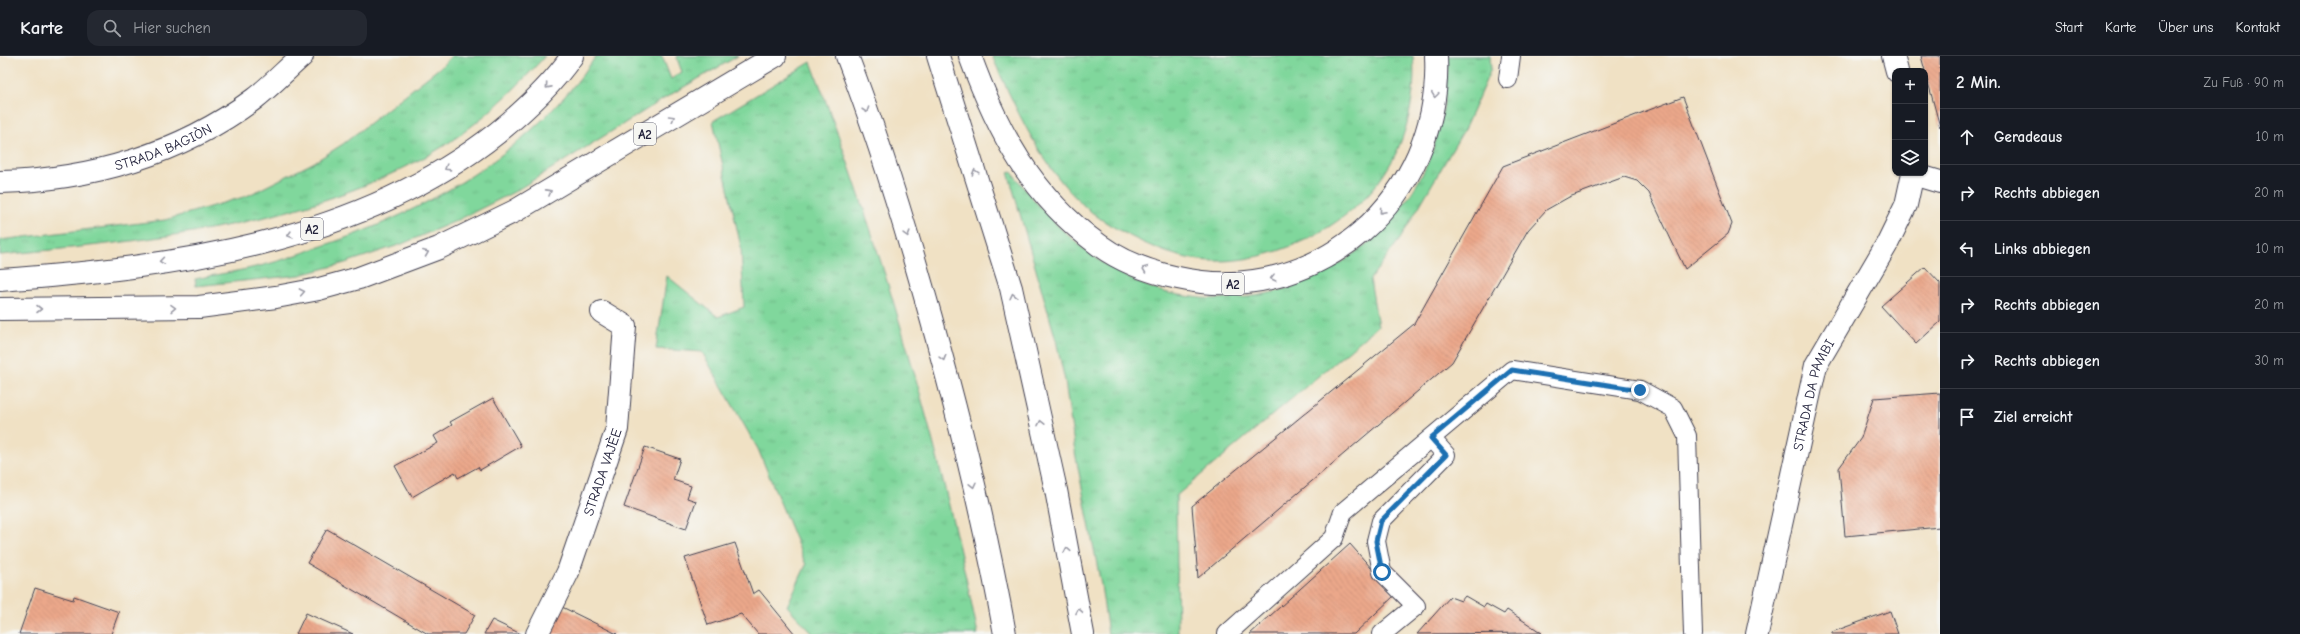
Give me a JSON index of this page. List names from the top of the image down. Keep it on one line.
{"streets":{"main road":["A2","STRADA BAGIÒN","STRADA DA PAMBI","STRADA VAJÈE"]},"page":{"header":"Karte","search":"Hier suchen","nav":["Start","Karte","Über uns","Kontakt"],"heading":["2 Min.","Zu Fuß · 90 m"],"map_buttons":["+","−"],"list":[["Geradeaus","10 m"],["Rechts abbiegen","20 m"],["Links abbiegen","10 m"],["Rechts abbiegen","20 m"],["Rechts abbiegen","30 m"],"Ziel erreicht"]}}
